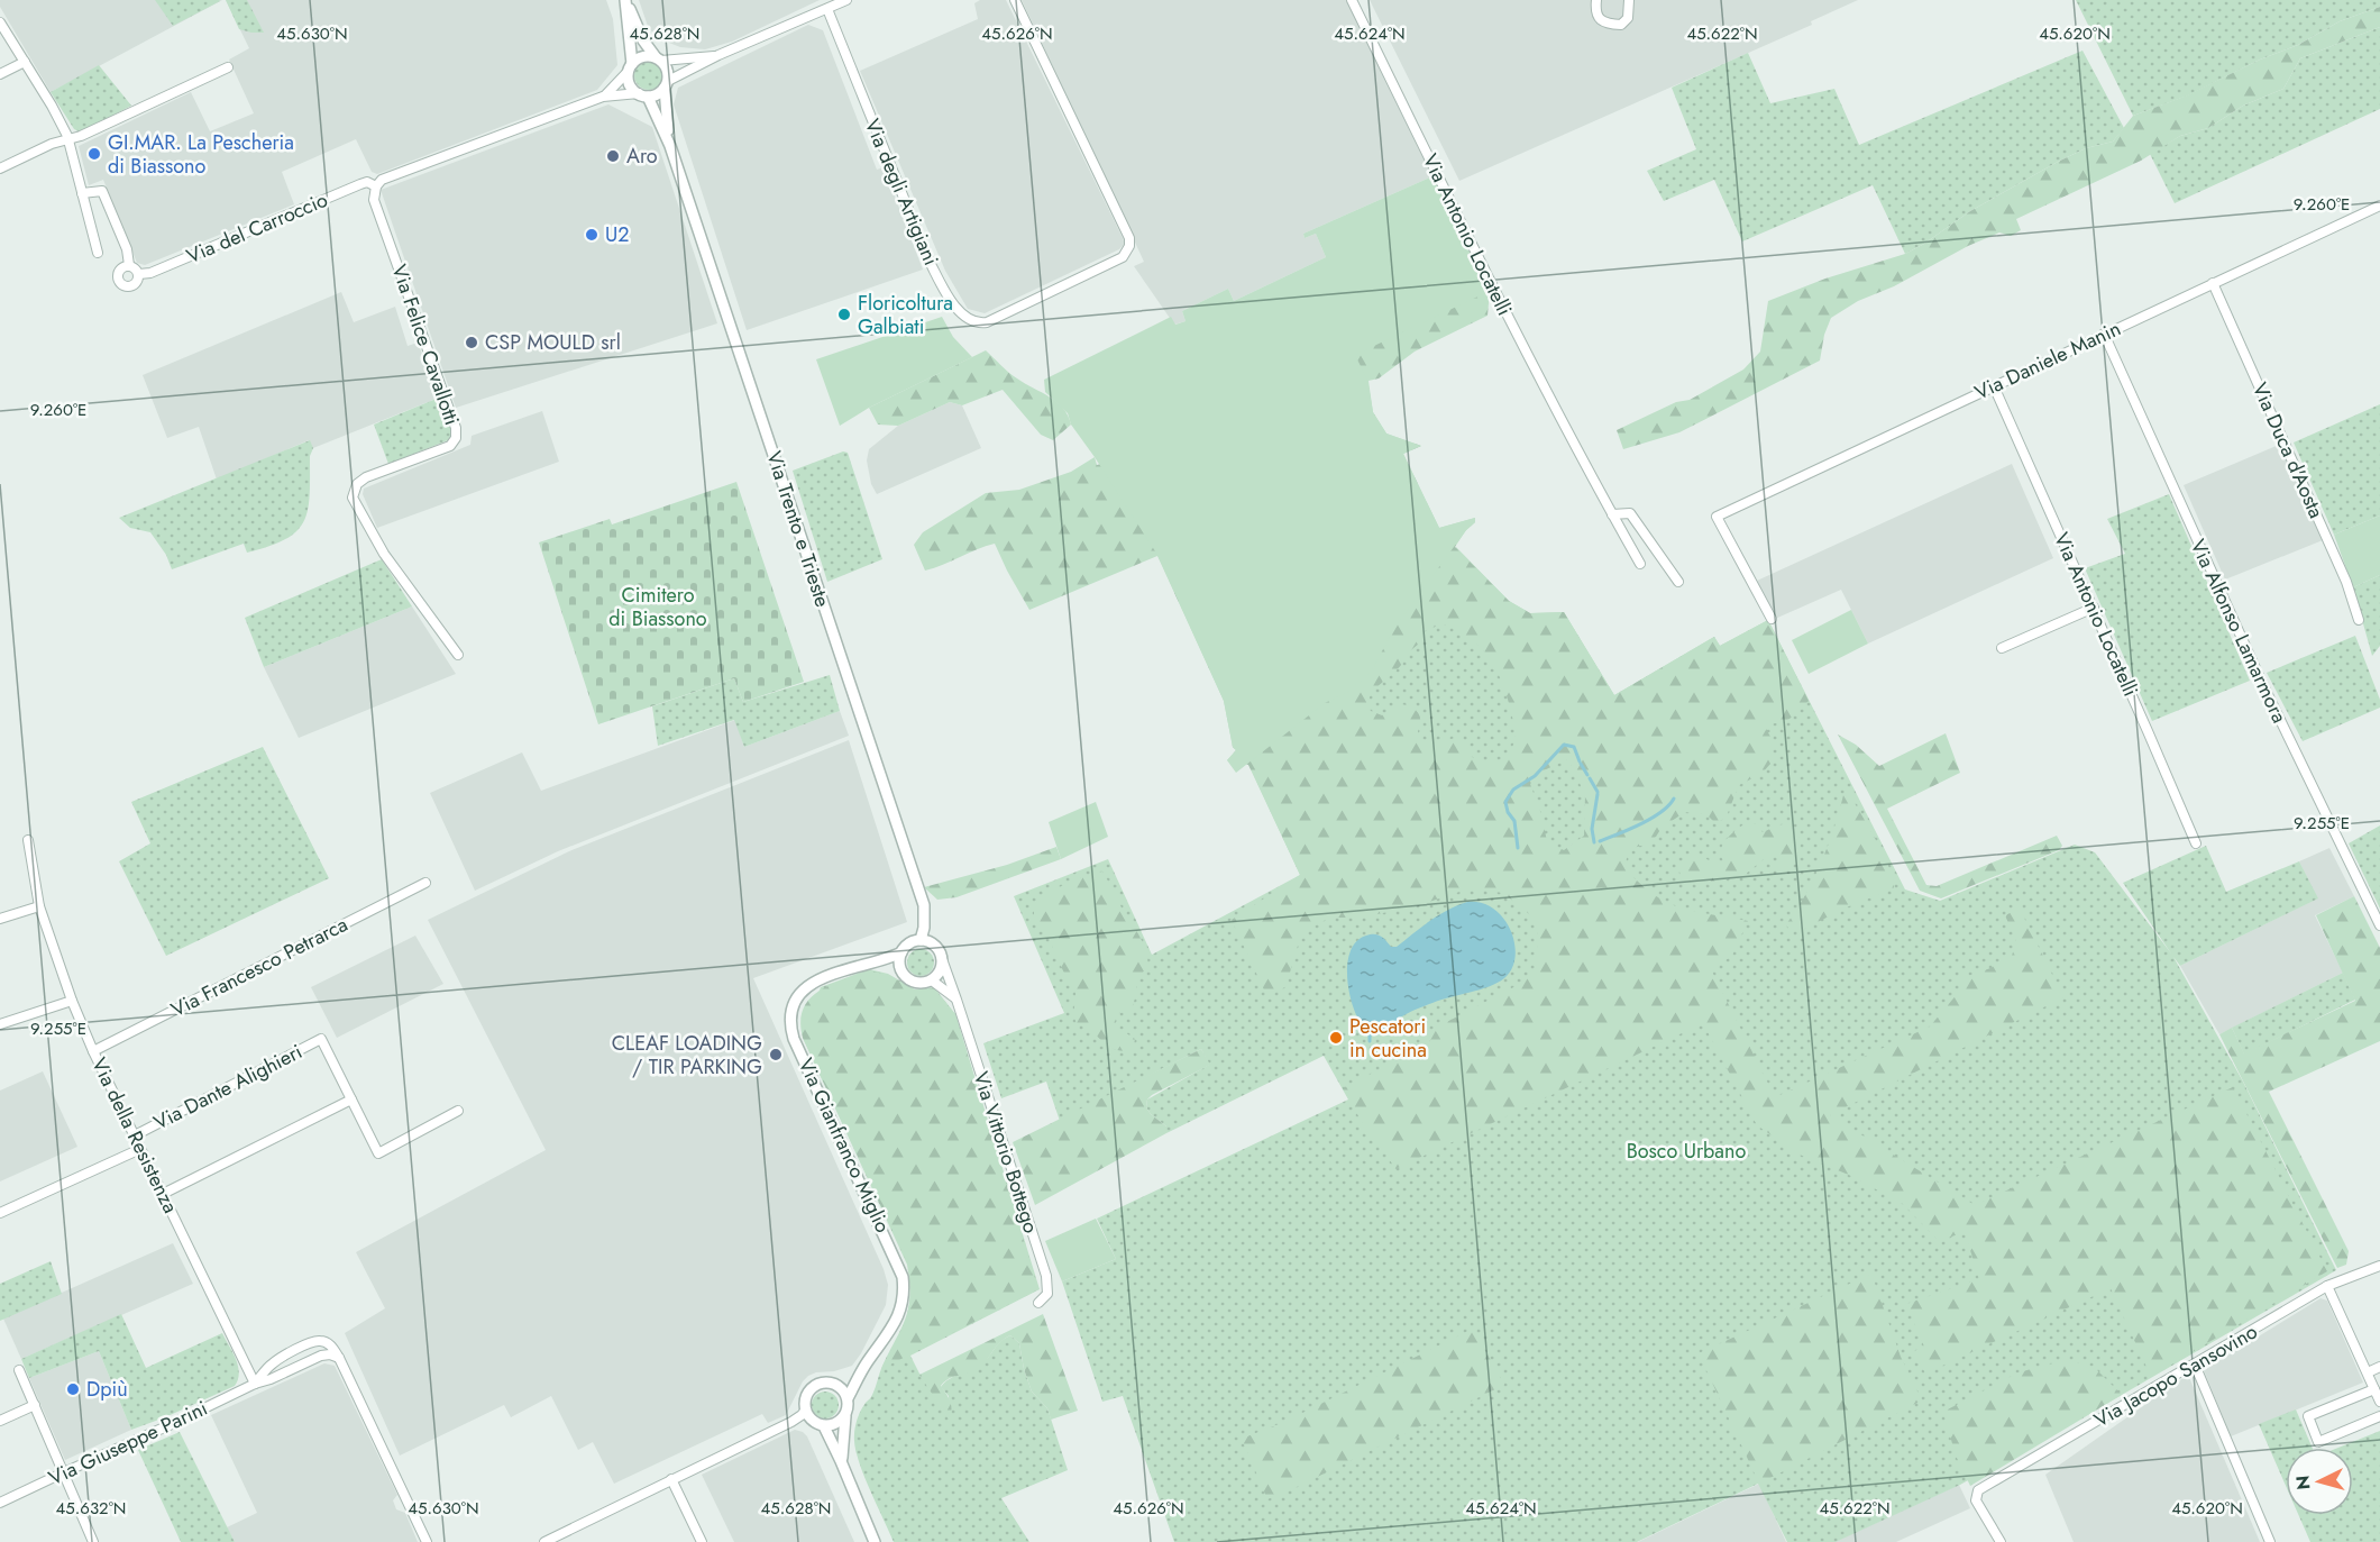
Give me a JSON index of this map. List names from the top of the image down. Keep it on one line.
{"streets":{"street":["Via degli Artigiani","Via del Carroccio","Via Antonio Locatelli","Via Felice Cavallotti","Via Daniele Manin","Via Duca d'Aosta","Via Trento e Trieste","Via Alfonso Lamarmora","Via Francesco Petrarca","Via Dante Alighieri","Via della Resistenza","Via Gianfranco Miglio","Via Vittorio Bottego","Via Jacopo Sansovino","Via Giuseppe Parini"]},"crossings":[["Via del Carroccio","Via Felice Cavallotti"],["Via Antonio Locatelli","Via Daniele Manin"],["Via Daniele Manin","Via Duca d'Aosta"],["Via Daniele Manin","Via Alfonso Lamarmora"],["Via Trento e Trieste","Via Gianfranco Miglio"],["Via Trento e Trieste","Via Vittorio Bottego"],["Via Francesco Petrarca","Via della Resistenza"],["Via Dante Alighieri","Via della Resistenza"],["Via della Resistenza","Via Giuseppe Parini"],["Via Gianfranco Miglio","Via Vittorio Bottego"]],"parks":["Cimitero di Biassono","Bosco Urbano"],"places":["GI.MAR. La Pescheria di Biassono","Aro","U2","Floricoltura Galbiati","CSP MOULD srl","Pescatori in cucina","CLEAF LOADING / TIR PARKING","Dpiù"],"north":"left","coordinates":["45.630°N","45.628°N","45.626°N","45.624°N","45.622°N","45.620°N","9.260°E","9.255°E","45.632°N"]}
